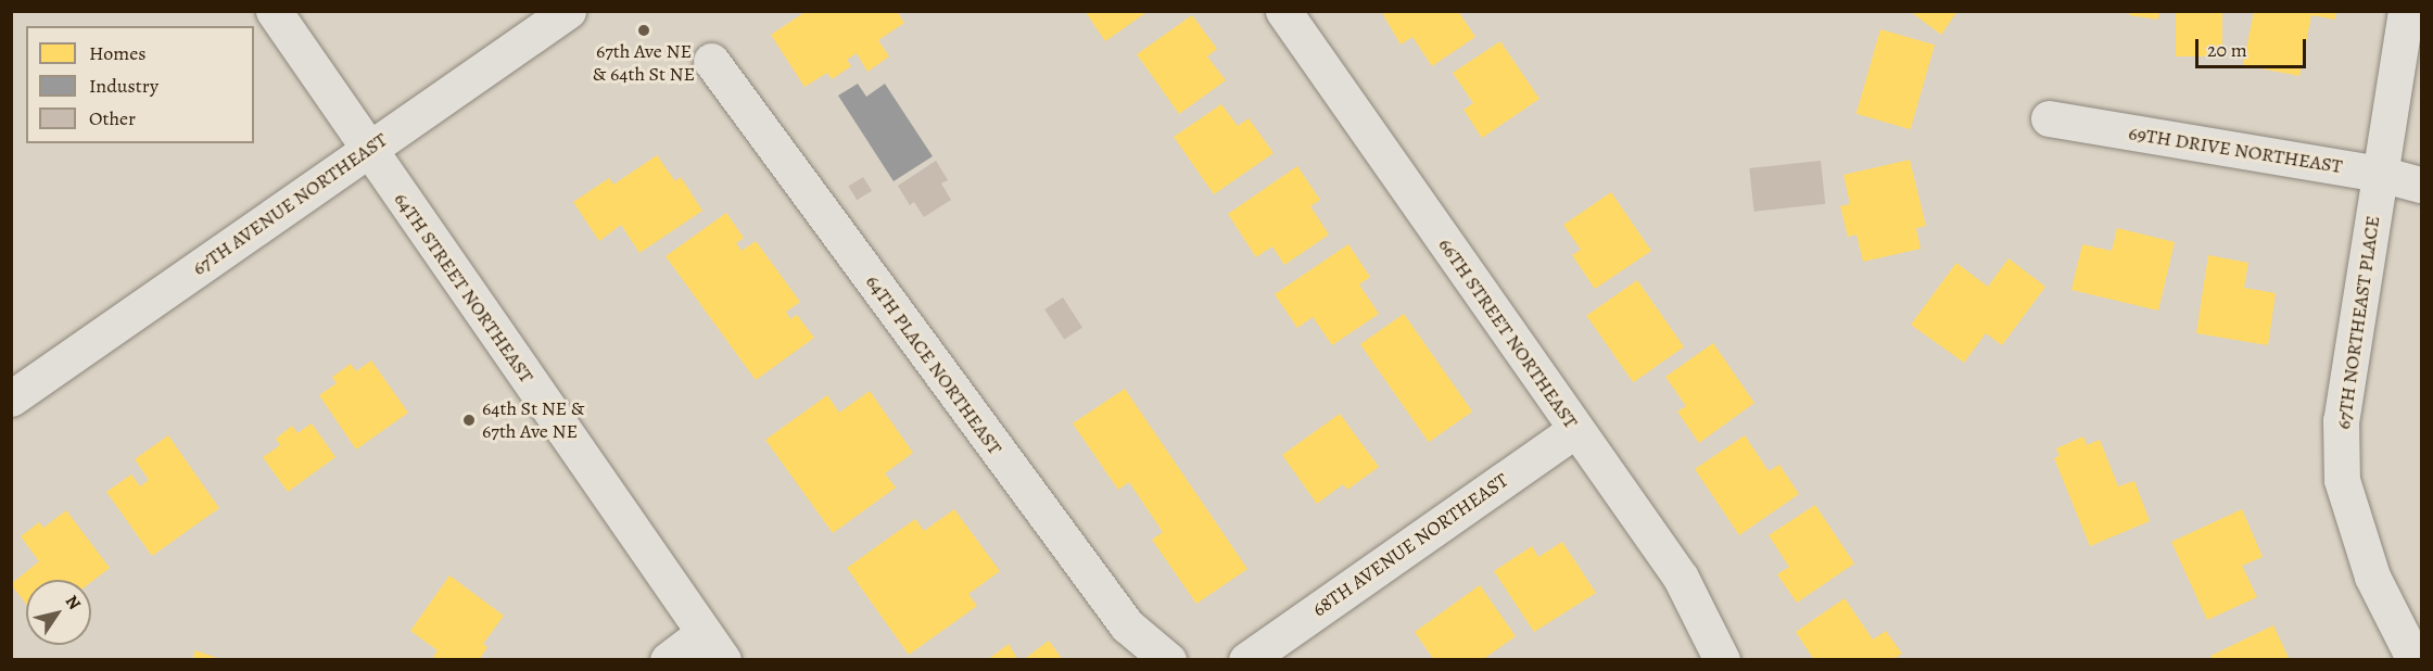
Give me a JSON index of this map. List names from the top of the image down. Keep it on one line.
{"streets":{"street":["69TH DRIVE NORTHEAST","67TH AVENUE NORTHEAST","64TH STREET NORTHEAST","67TH NORTHEAST PLACE","66TH STREET NORTHEAST","64TH PLACE NORTHEAST","68TH AVENUE NORTHEAST"]},"crossings":[["69TH DRIVE NORTHEAST","67TH NORTHEAST PLACE"],["67TH AVENUE NORTHEAST","64TH STREET NORTHEAST"],["66TH STREET NORTHEAST","68TH AVENUE NORTHEAST"]],"places":["67th Ave NE & 64th St NE","64th St NE & 67th Ave NE"],"legend":["Homes","Industry","Other"],"scale_bar":"20 m","north":"top right"}
